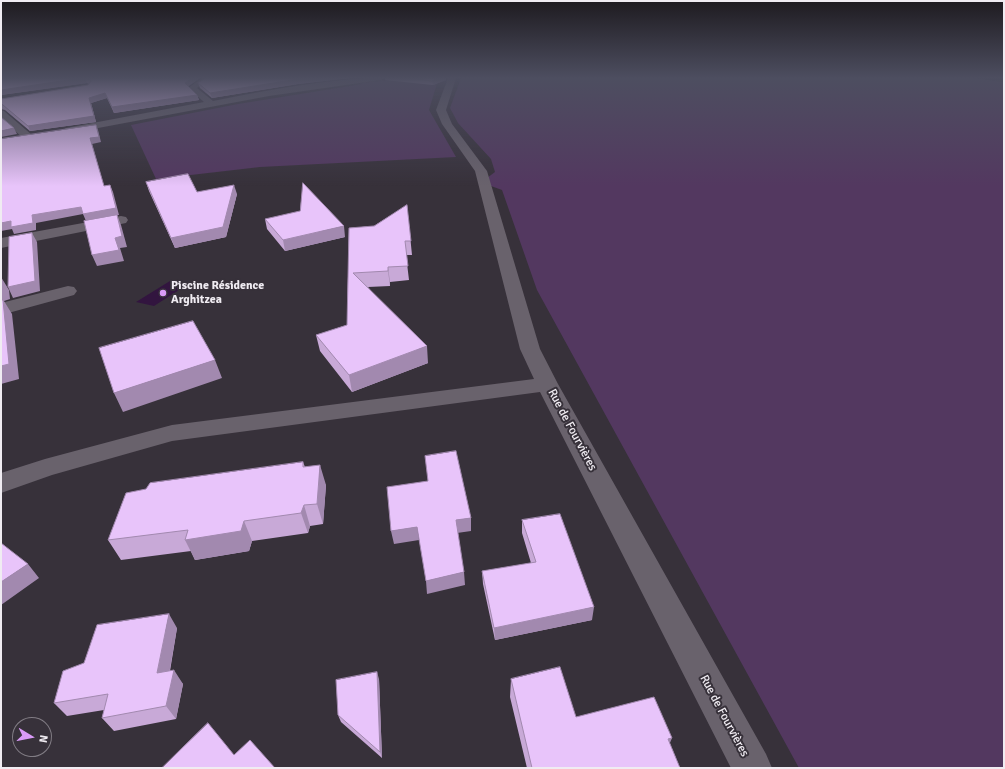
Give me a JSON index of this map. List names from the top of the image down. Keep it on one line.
{"streets":{"street":["Rue de Fourvières"]},"places":["Piscine Résidence Arghitzea"],"north":"right"}
